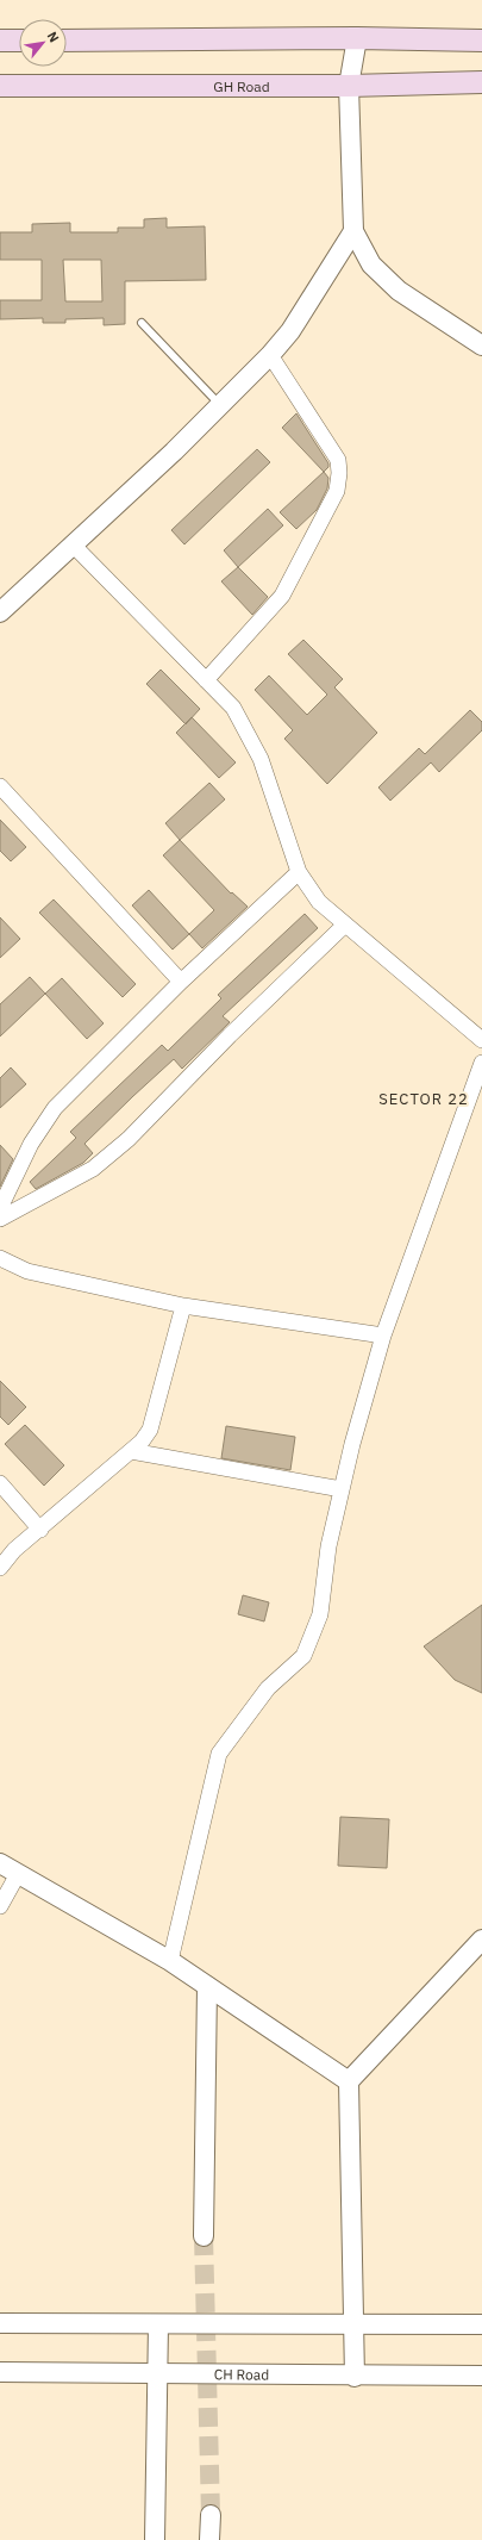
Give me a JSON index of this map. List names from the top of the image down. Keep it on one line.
{"streets":{"main road":["GH Road"],"street":["CH Road"]},"districts":["SECTOR 22"],"north":"top right"}
